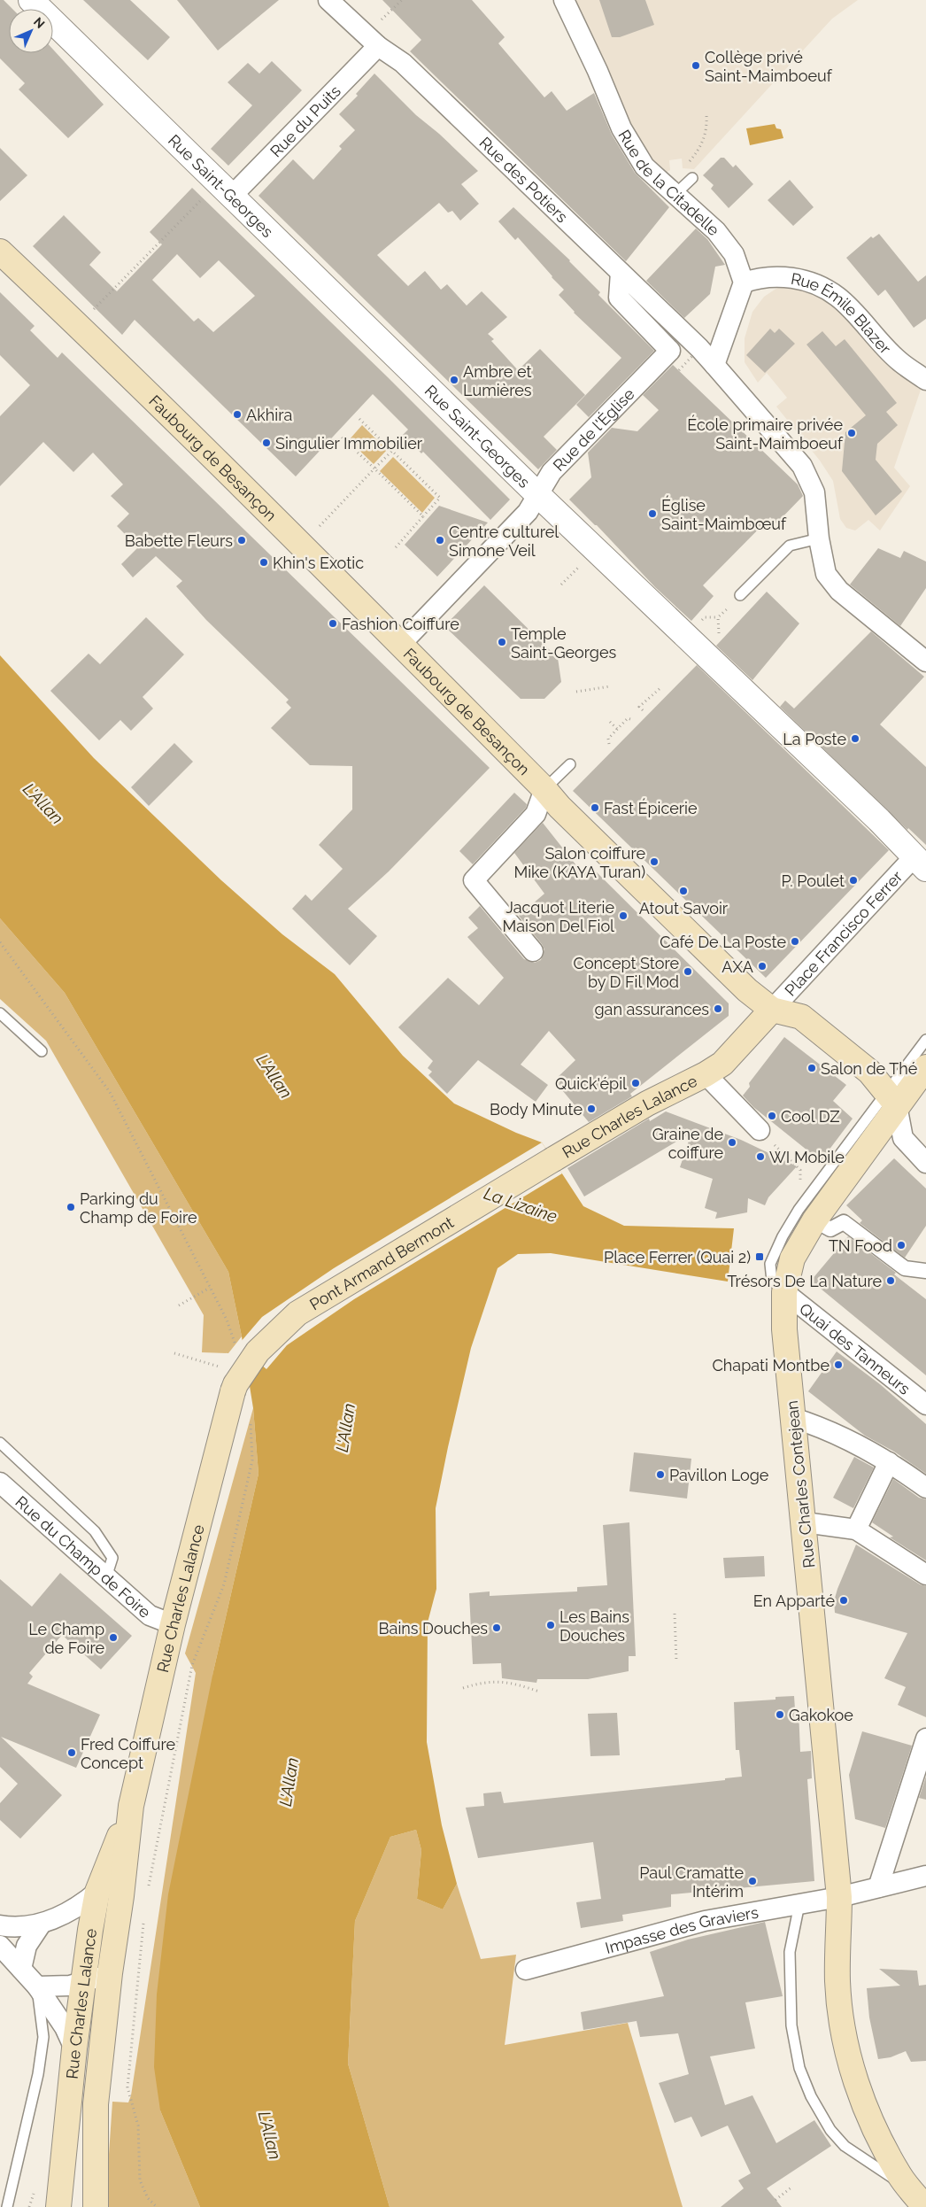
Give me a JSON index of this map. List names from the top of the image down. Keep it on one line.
{"streets":{"main road":["Faubourg de Besançon","Rue Charles Lalance","Pont Armand Bermont","Rue Charles Contejean"],"street":["Rue du Puits","Rue des Potiers","Rue de la Citadelle","Rue Saint-Georges","Rue Émile Blazer","Rue de l'Église","Place Francisco Ferrer","Quai des Tanneurs","Rue du Champ de Foire","Impasse des Graviers"]},"crossings":[["Rue du Puits","Rue des Potiers"],["Rue du Puits","Rue Saint-Georges"],["Rue des Potiers","Rue de l'Église"],["Rue de la Citadelle","Rue Émile Blazer"],["Rue Saint-Georges","Rue de l'Église"],["Rue Saint-Georges","Place Francisco Ferrer"],["Rue de l'Église","Faubourg de Besançon"],["Faubourg de Besançon","Place Francisco Ferrer"],["Faubourg de Besançon","Rue Charles Contejean"],["Rue Charles Lalance","Pont Armand Bermont"],["Rue Charles Lalance","Rue du Champ de Foire"],["Quai des Tanneurs","Rue Charles Contejean"],["Rue Charles Contejean","Impasse des Graviers"]],"water":["L'Allan","La Lizaine"],"places":{"other":["Collège privé Saint-Maimboeuf","Ambre et Lumières","Akhira","École primaire privée Saint-Maimboeuf","Singulier Immobilier","Église Saint-Maimbœuf","Babette Fleurs","Centre culturel Simone Veil","Khin's Exotic","Fashion Coiffure","Temple Saint-Georges","La Poste","Fast Épicerie","Salon coiffure Mike (KAYA Turan)","P. Poulet","Atout Savoir","Jacquot Literie Maison Del Fiol","Café De La Poste","AXA","Concept Store by D Fil Mod","gan assurances","Salon de Thé","Quick'épil","Body Minute","Cool DZ","Graine de coiffure","WI Mobile","Parking du Champ de Foire","TN Food","Trésors De La Nature","Chapati Montbe","Pavillon Loge","En Apparté","Les Bains Douches","Bains Douches","Le Champ de Foire","Gakokoe","Fred Coiffure Concept","Paul Cramatte Intérim"],"transit":["Place Ferrer (Quai 2)"]},"north":"top right"}
